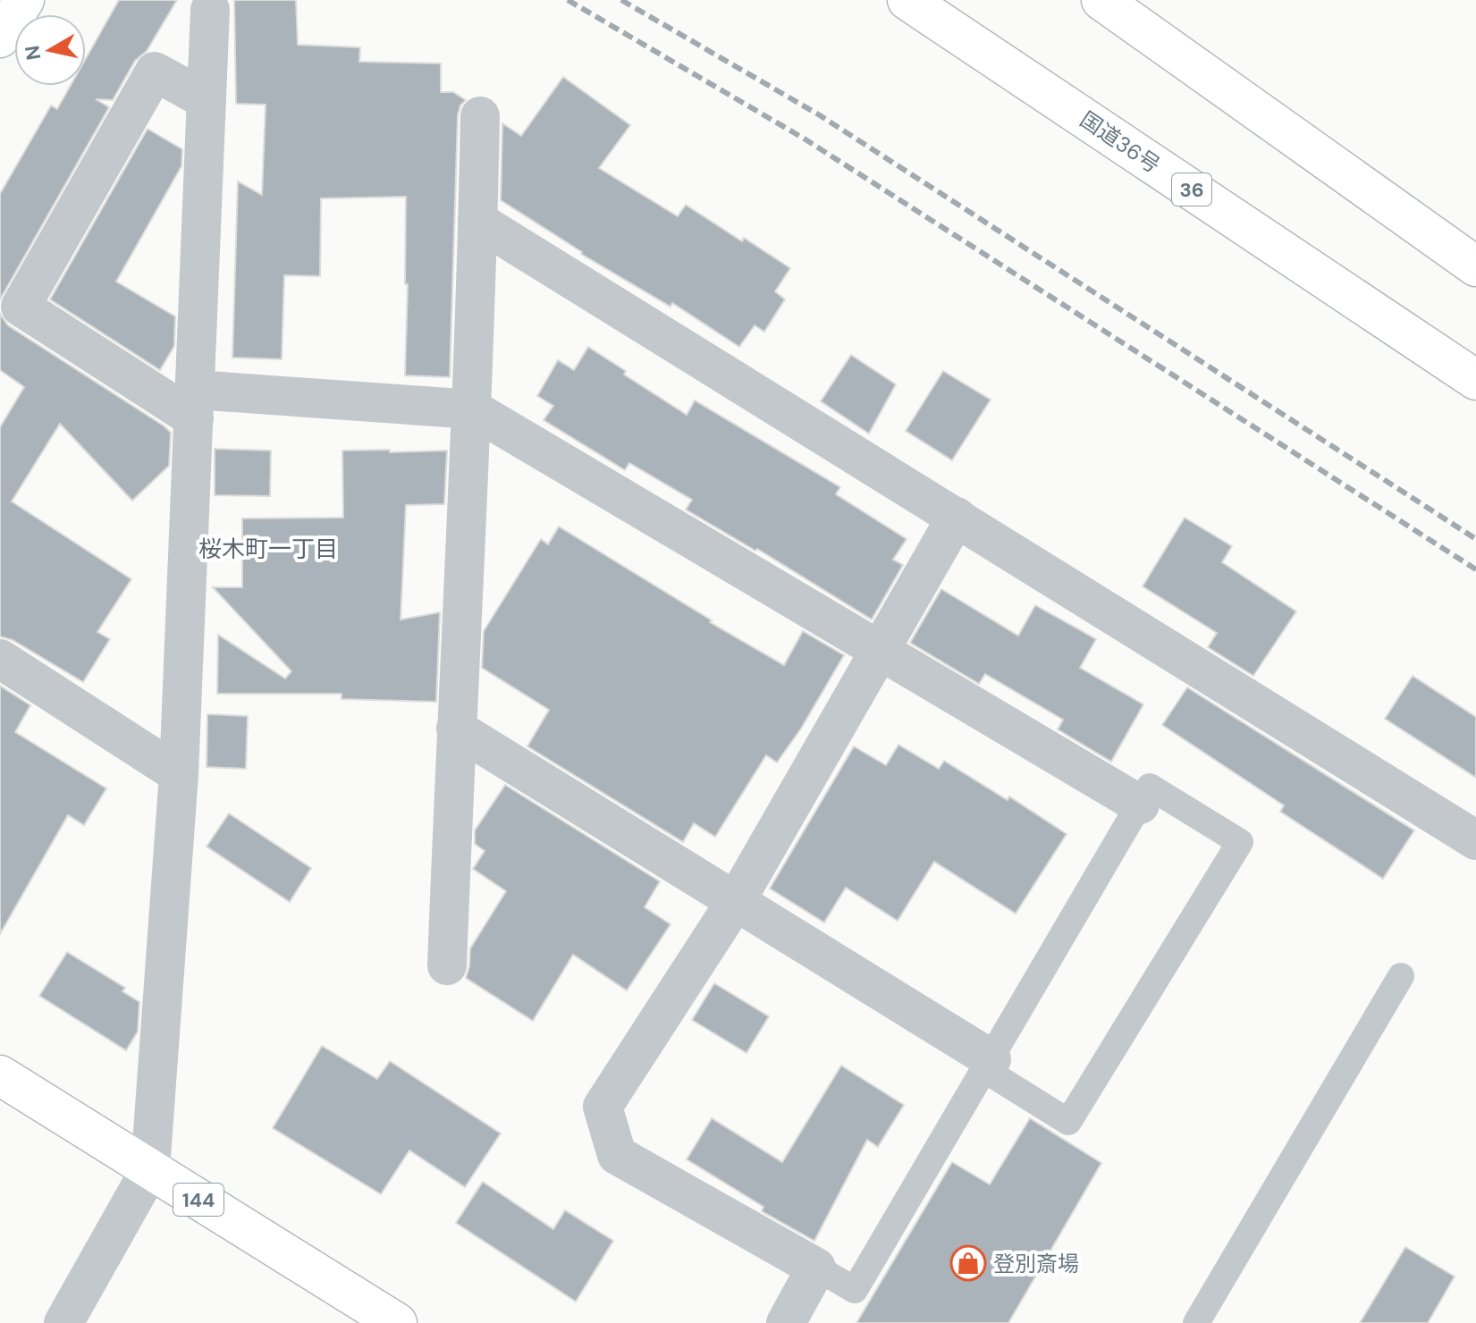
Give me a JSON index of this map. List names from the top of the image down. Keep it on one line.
{"streets":{"main road":["国道36号","36","144"]},"districts":["桜木町一丁目"],"places":{"shop":["登別斎場"]},"north":"left"}
